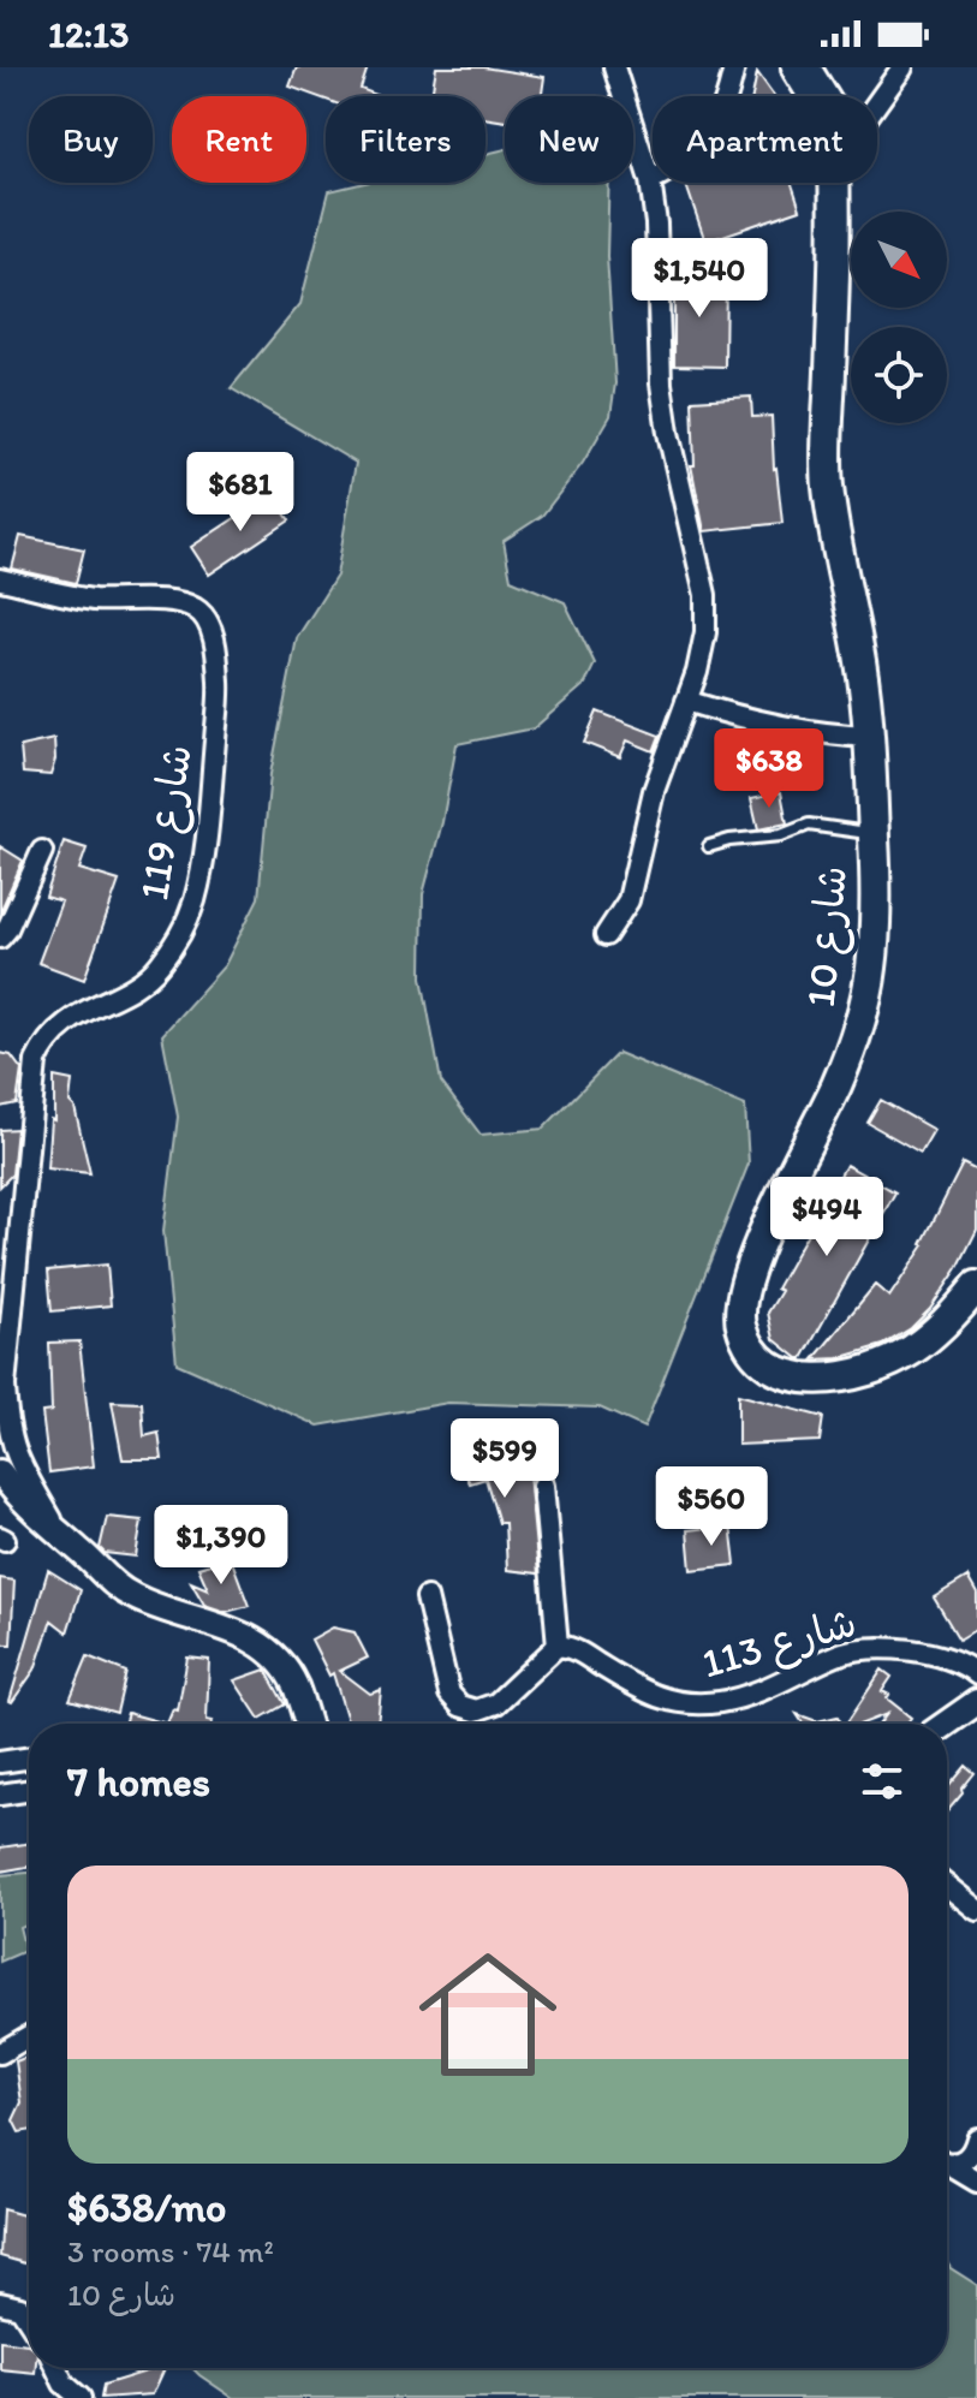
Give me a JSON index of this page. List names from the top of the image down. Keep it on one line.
{"streets":{"main road":["شارع 10"],"street":["شارع 119","شارع 113"]},"north":"bottom right","page":{"status":"12:13","chip":["Buy","Rent","Filters","New","Apartment"],"price":["$1,540","$681","$638","$494","$599","$560","$1,390"],"heading":"7 homes","list":[{"name":"$638/mo","note":"3 rooms · 74 m² · شارع 10"}]}}
